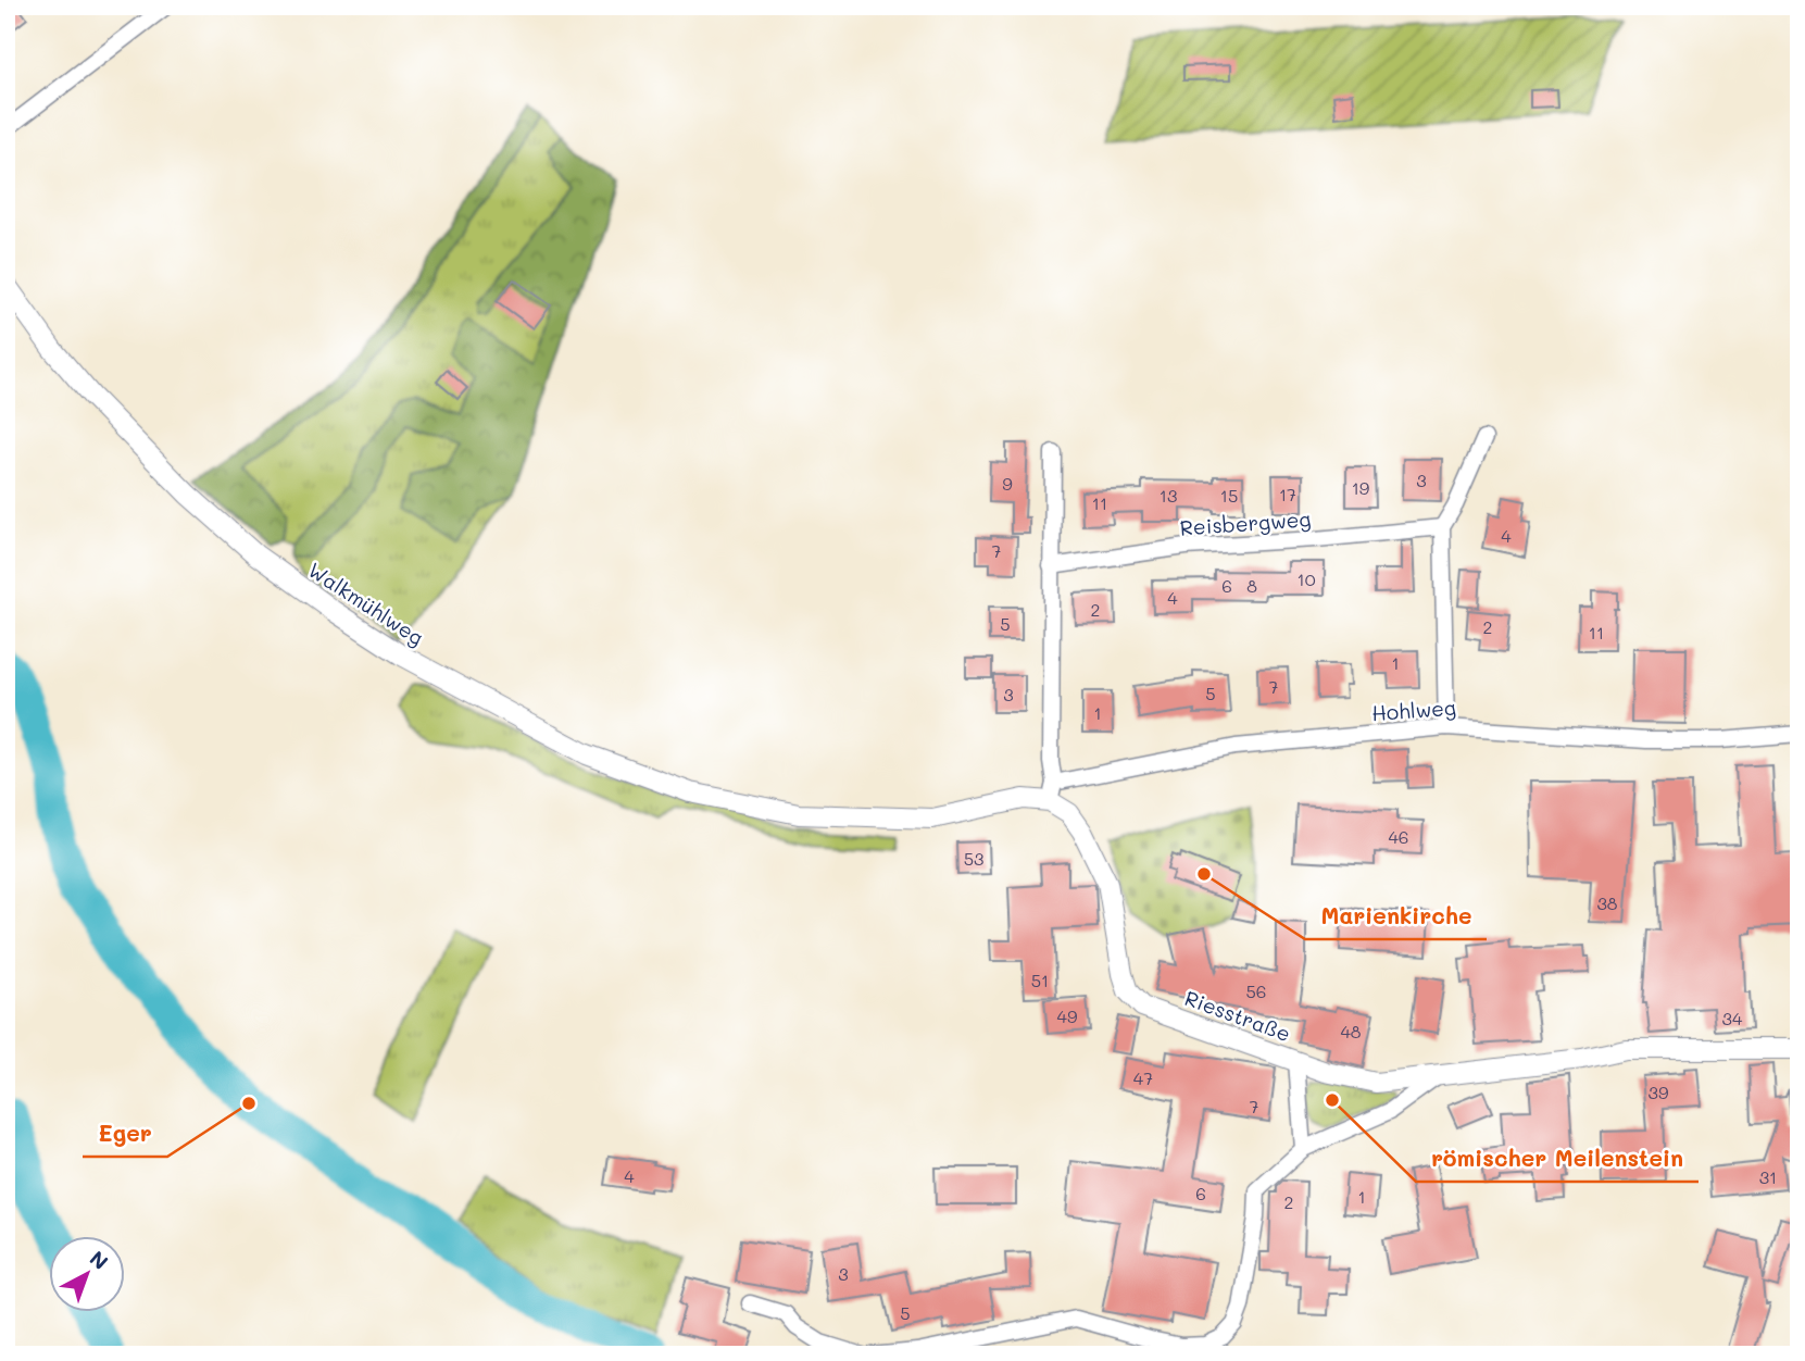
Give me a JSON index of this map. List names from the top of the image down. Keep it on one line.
{"streets":{"street":["Reisbergweg","Walkmühlweg","Hohlweg","Riesstraße"]},"crossings":[["Walkmühlweg","Hohlweg"],["Walkmühlweg","Riesstraße"],["Hohlweg","Riesstraße"]],"places":["Marienkirche","römischer Meilenstein","Eger"],"house_numbers":["3","9","19","17","13","15","11","4","7","10","6","8","4","2","5","2","11","1","7","5","3","1","46","53","38","51","56","49","34","48","47","39","7","4","31","6","1","2","3","5"],"north":"top right"}
